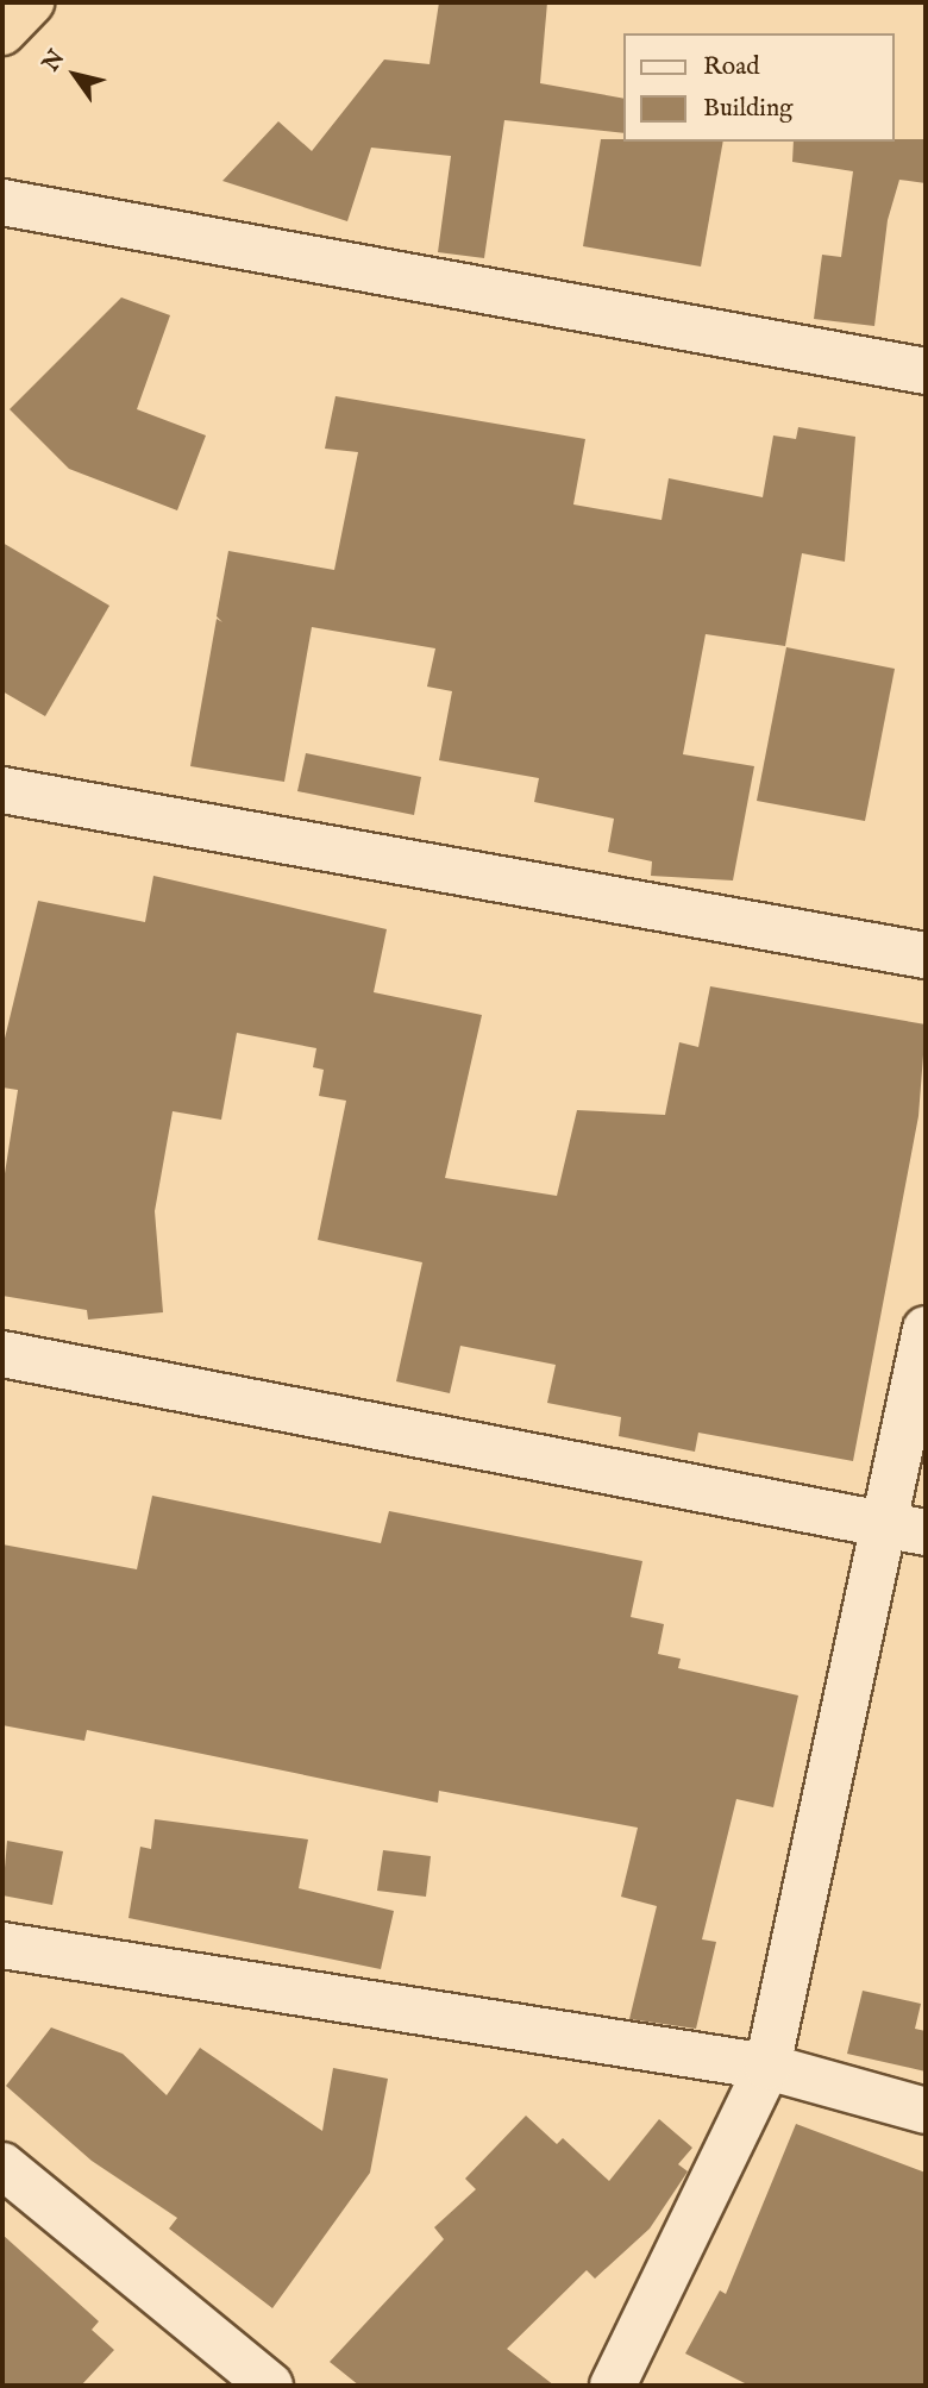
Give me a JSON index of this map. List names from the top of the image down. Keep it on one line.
{"legend":["Road","Building"],"north":"top left"}
